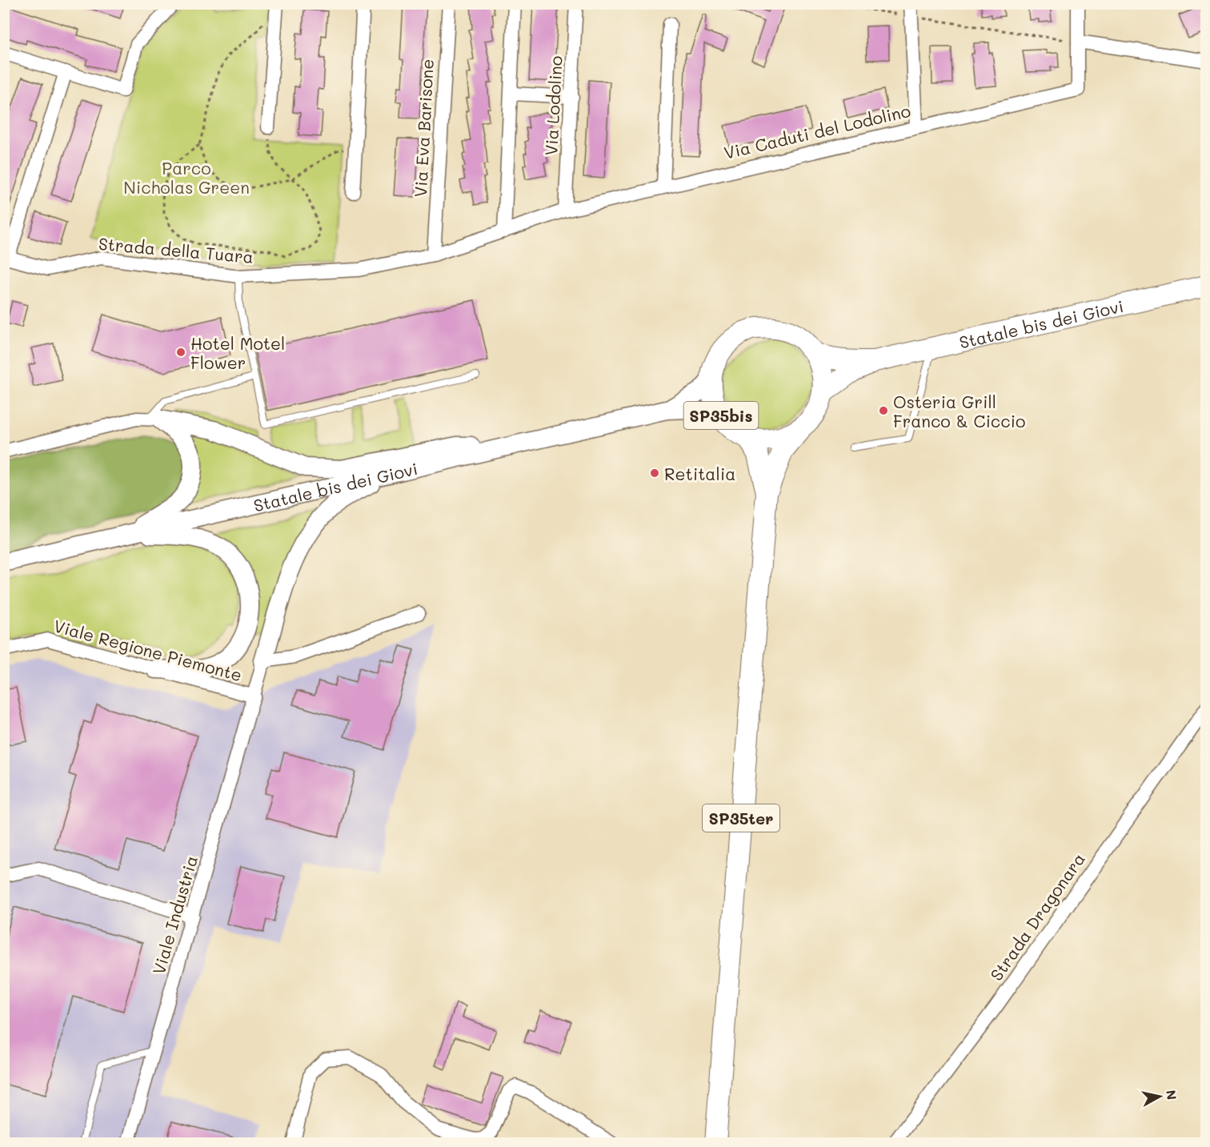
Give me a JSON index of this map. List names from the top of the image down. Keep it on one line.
{"streets":{"main road":["Statale bis dei Giovi","SP35bis","SP35ter"],"street":["Via Lodolino","Via Eva Barisone","Via Caduti del Lodolino","Strada della Tuara","Viale Regione Piemonte","Viale Industria","Strada Dragonara"]},"crossings":[["Via Lodolino","Via Caduti del Lodolino"],["Via Lodolino","Strada della Tuara"],["Via Eva Barisone","Strada della Tuara"],["Via Caduti del Lodolino","Strada della Tuara"],["Statale bis dei Giovi","SP35ter"],["Viale Regione Piemonte","Viale Industria"]],"parks":["Parco Nicholas Green"],"places":["Hotel Motel Flower","Osteria Grill Franco & Ciccio","Retitalia"],"north":"right"}
